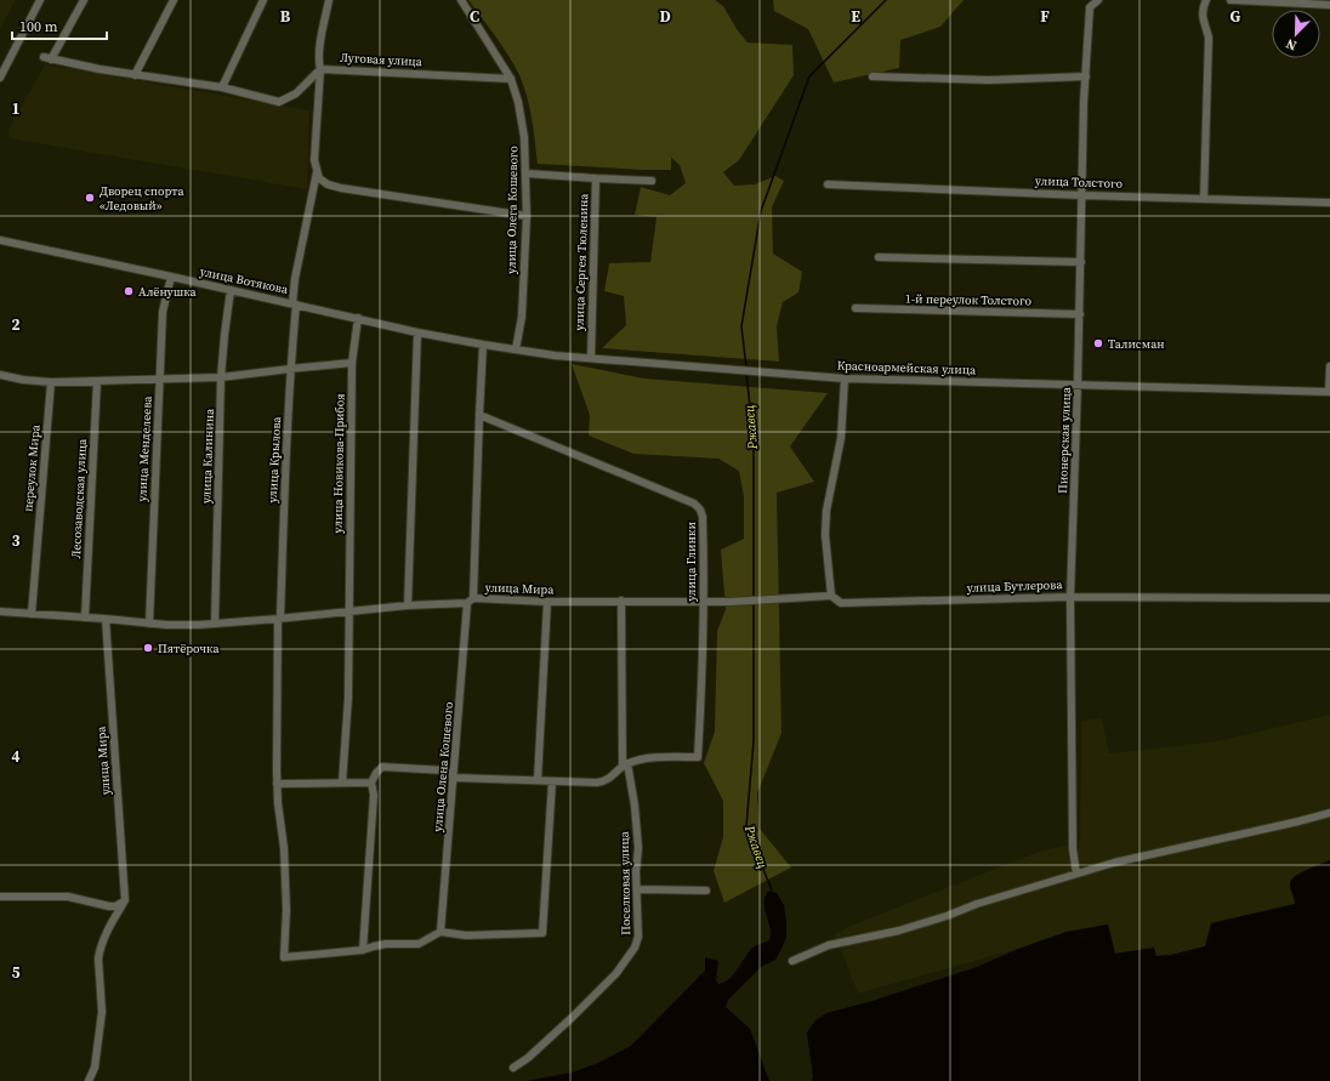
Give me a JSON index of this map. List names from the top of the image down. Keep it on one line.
{"streets":{"street":["Луговая улица","улица Толстого","улица Олега Кошевого","улица Сергея Тюленина","улица Вотякова","1-й переулок Толстого","Красноармейская улица","Пионерская улица","улица Менделеева","улица Калинина","улица Крылова","улица Новикова-Прибоя","переулок Мира","Лесозаводская улица","улица Глинки","улица Бутлерова","улица Мира","улица Олена Кошевого","Поселковая улица"]},"crossings":[["Луговая улица","улица Олега Кошевого"],["Луговая улица","улица Крылова"],["улица Толстого","Пионерская улица"],["улица Олега Кошевого","улица Сергея Тюленина"],["улица Олега Кошевого","Красноармейская улица"],["улица Сергея Тюленина","Красноармейская улица"],["улица Вотякова","Красноармейская улица"],["улица Вотякова","улица Менделеева"],["улица Вотякова","улица Калинина"],["улица Вотякова","улица Крылова"],["улица Вотякова","улица Новикова-Прибоя"],["1-й переулок Толстого","Пионерская улица"],["Красноармейская улица","Пионерская улица"],["Пионерская улица","улица Бутлерова"],["улица Менделеева","улица Мира"],["улица Калинина","улица Мира"],["улица Крылова","улица Мира"],["улица Новикова-Прибоя","улица Мира"],["переулок Мира","улица Мира"],["Лесозаводская улица","улица Мира"],["улица Глинки","улица Бутлерова"],["улица Глинки","улица Мира"],["улица Глинки","Поселковая улица"],["улица Бутлерова","улица Мира"],["улица Мира","улица Олена Кошевого"],["улица Мира","Поселковая улица"]],"water":["Ржавец"],"places":["Дворец спорта «Ледовый»","Алёнушка","Талисман","Пятёрочка"],"scale_bar":"100 m","north":"bottom left","grid":{"columns":["B","C","D","E","F","G"],"rows":["1","2","3","4","5"]}}
